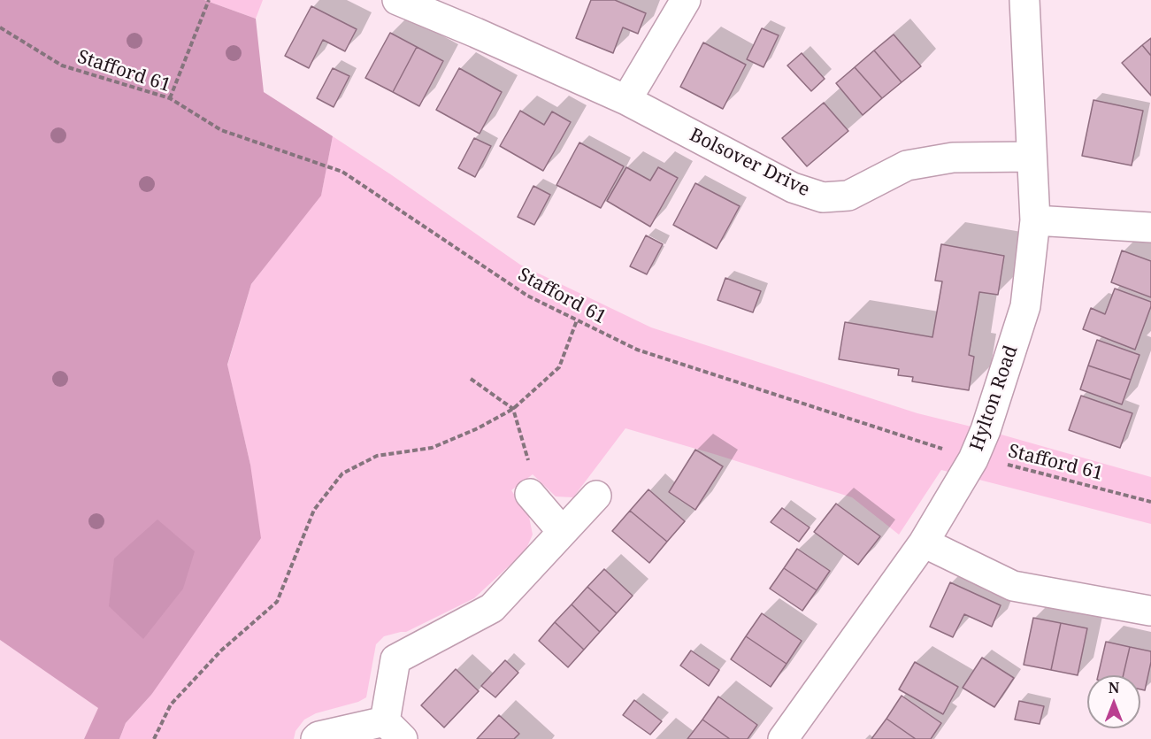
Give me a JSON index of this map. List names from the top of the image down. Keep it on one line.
{"streets":{"street":["Bolsover Drive","Hylton Road"],"path":["Stafford 61"]},"crossings":[["Stafford 61","Hylton Road"],["Bolsover Drive","Hylton Road"]],"north":"top"}
